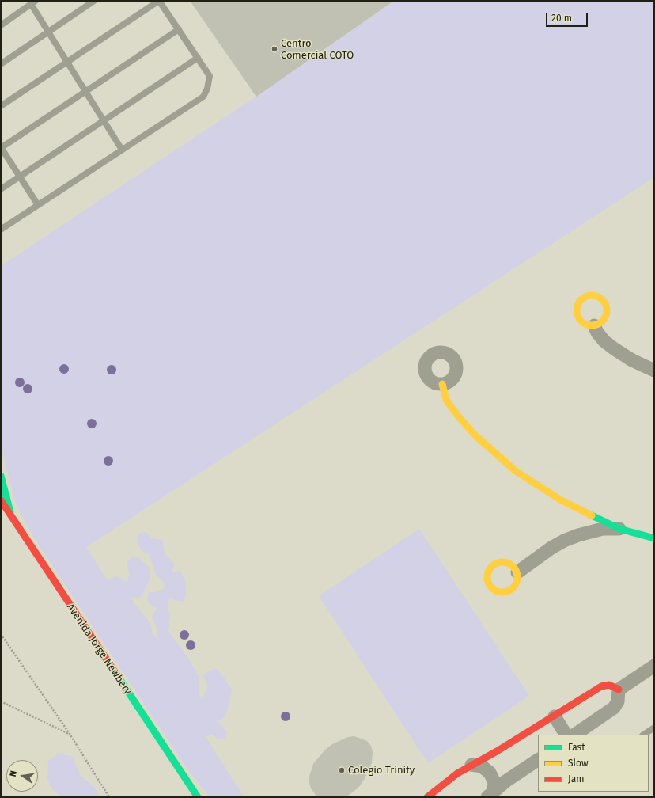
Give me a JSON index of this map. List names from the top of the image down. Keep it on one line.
{"streets":{"street":["Avenida Jorge Newbery"]},"places":["Centro Comercial COTO","Colegio Trinity"],"legend":["Fast","Slow","Jam"],"scale_bar":"20 m","north":"left"}
